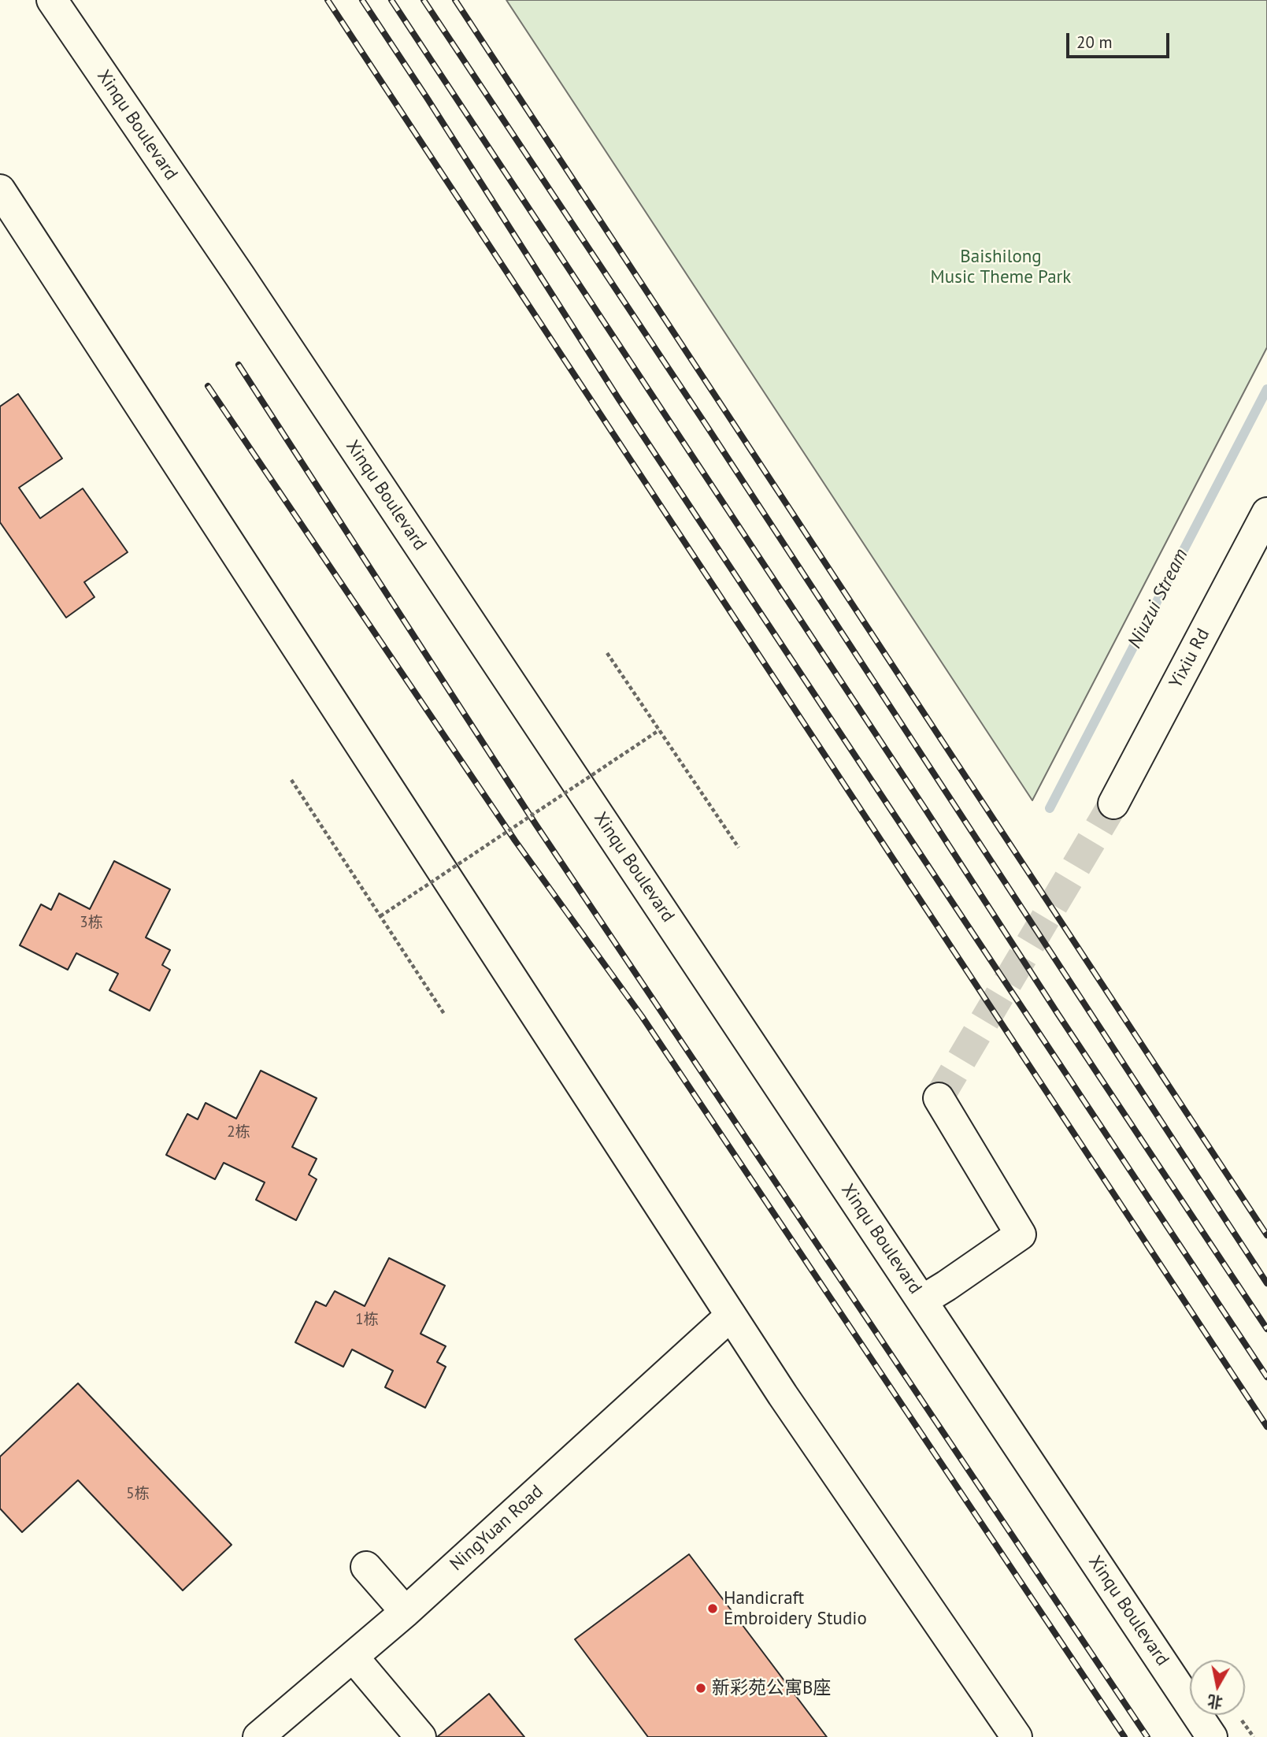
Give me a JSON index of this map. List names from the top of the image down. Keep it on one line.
{"streets":{"main road":["Xinqu Boulevard","Yixiu Rd","NingYuan Road"]},"water":["Niuzui Stream"],"parks":["Baishilong Music Theme Park"],"places":["Handicraft Embroidery Studio","新彩苑公寓B座"],"house_numbers":["3栋","2栋","1栋","5栋"],"scale_bar":"20 m","north":"bottom"}
